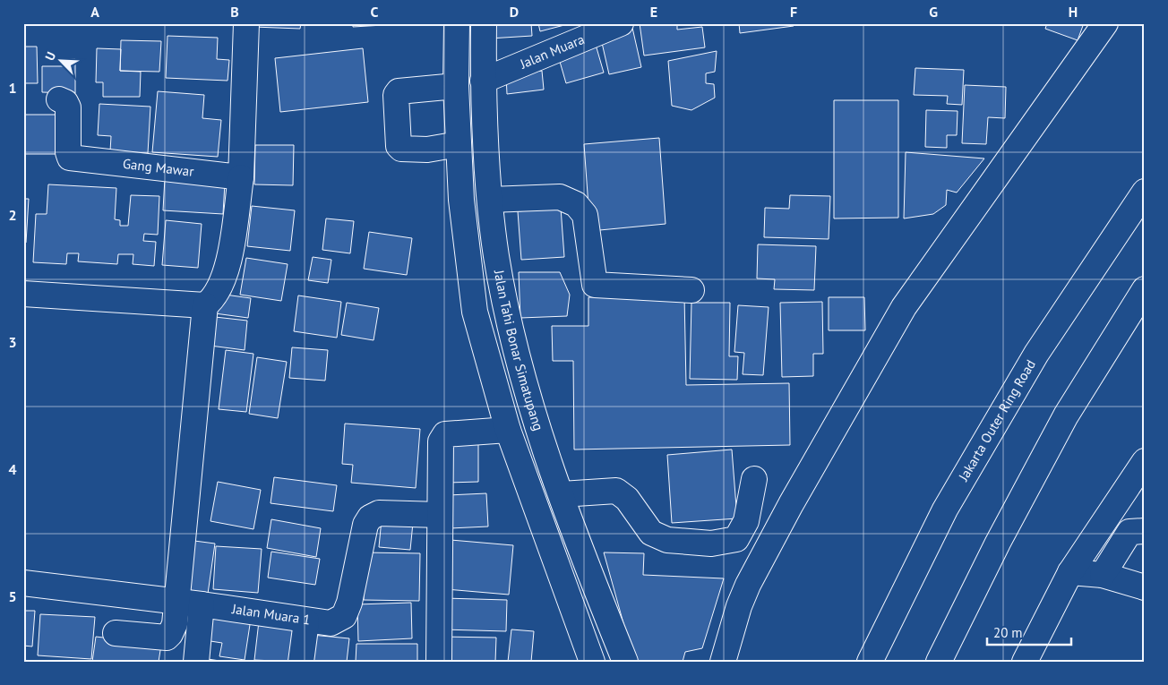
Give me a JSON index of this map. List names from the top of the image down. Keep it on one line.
{"streets":{"main road":["Jalan Muara","Gang Mawar","Jalan Tahi Bonar Simatupang","Jakarta Outer Ring Road","Jalan Muara 1"]},"crossings":[["Jalan Muara","Jalan Tahi Bonar Simatupang"]],"scale_bar":"20 m","north":"top left","grid":{"columns":["A","B","C","D","E","F","G","H"],"rows":["1","2","3","4","5"]}}
